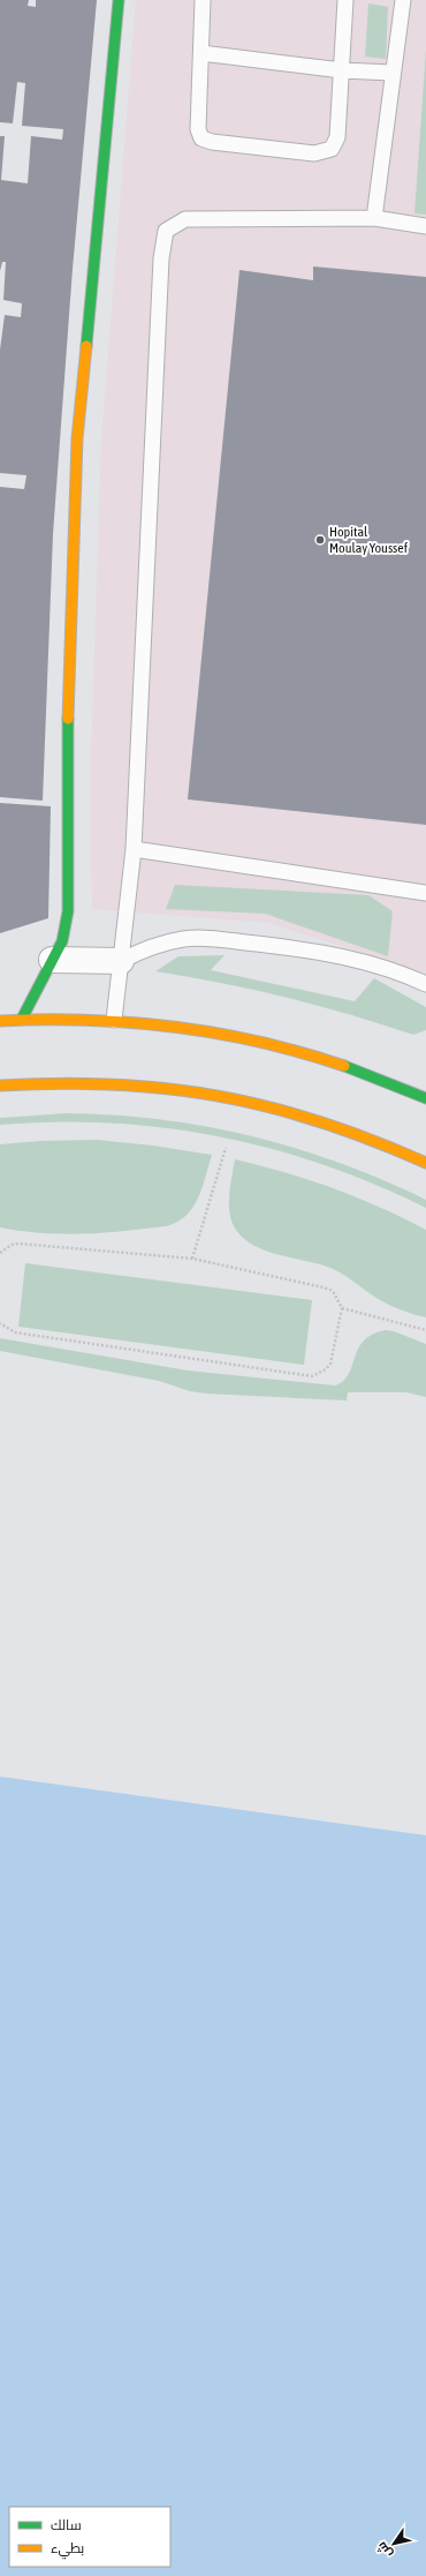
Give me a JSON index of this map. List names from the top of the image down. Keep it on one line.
{"places":["Hopital Moulay Youssef"],"legend":["سالك","بطيء"],"north":"bottom left"}
